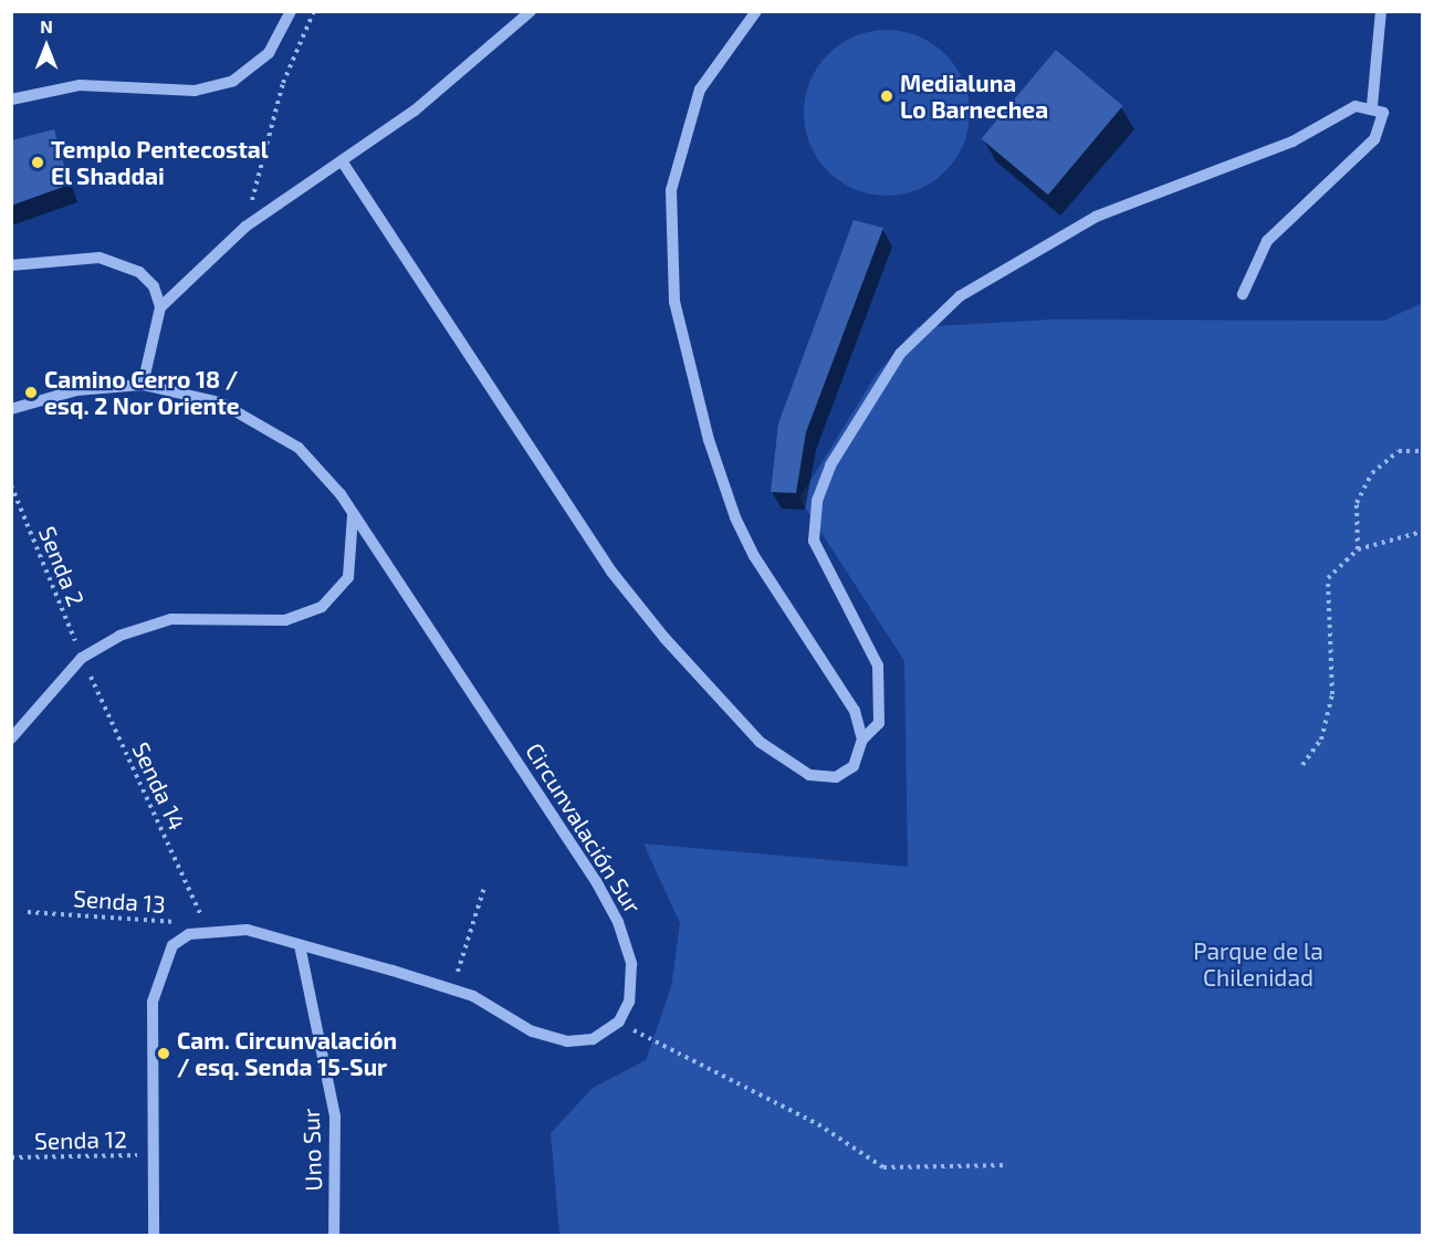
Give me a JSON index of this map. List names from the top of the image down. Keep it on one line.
{"streets":{"street":["Circunvalación Sur","Uno Sur"],"path":["Senda 2","Senda 14","Senda 13","Senda 12"]},"crossings":[["Senda 2","Senda 14"],["Senda 14","Senda 13"]],"parks":["Parque de la Chilenidad"],"places":["Medialuna Lo Barnechea","Templo Pentecostal El Shaddai","Camino Cerro 18 / esq. 2 Nor Oriente","Cam. Circunvalación / esq. Senda 15-Sur"],"north":"top"}
